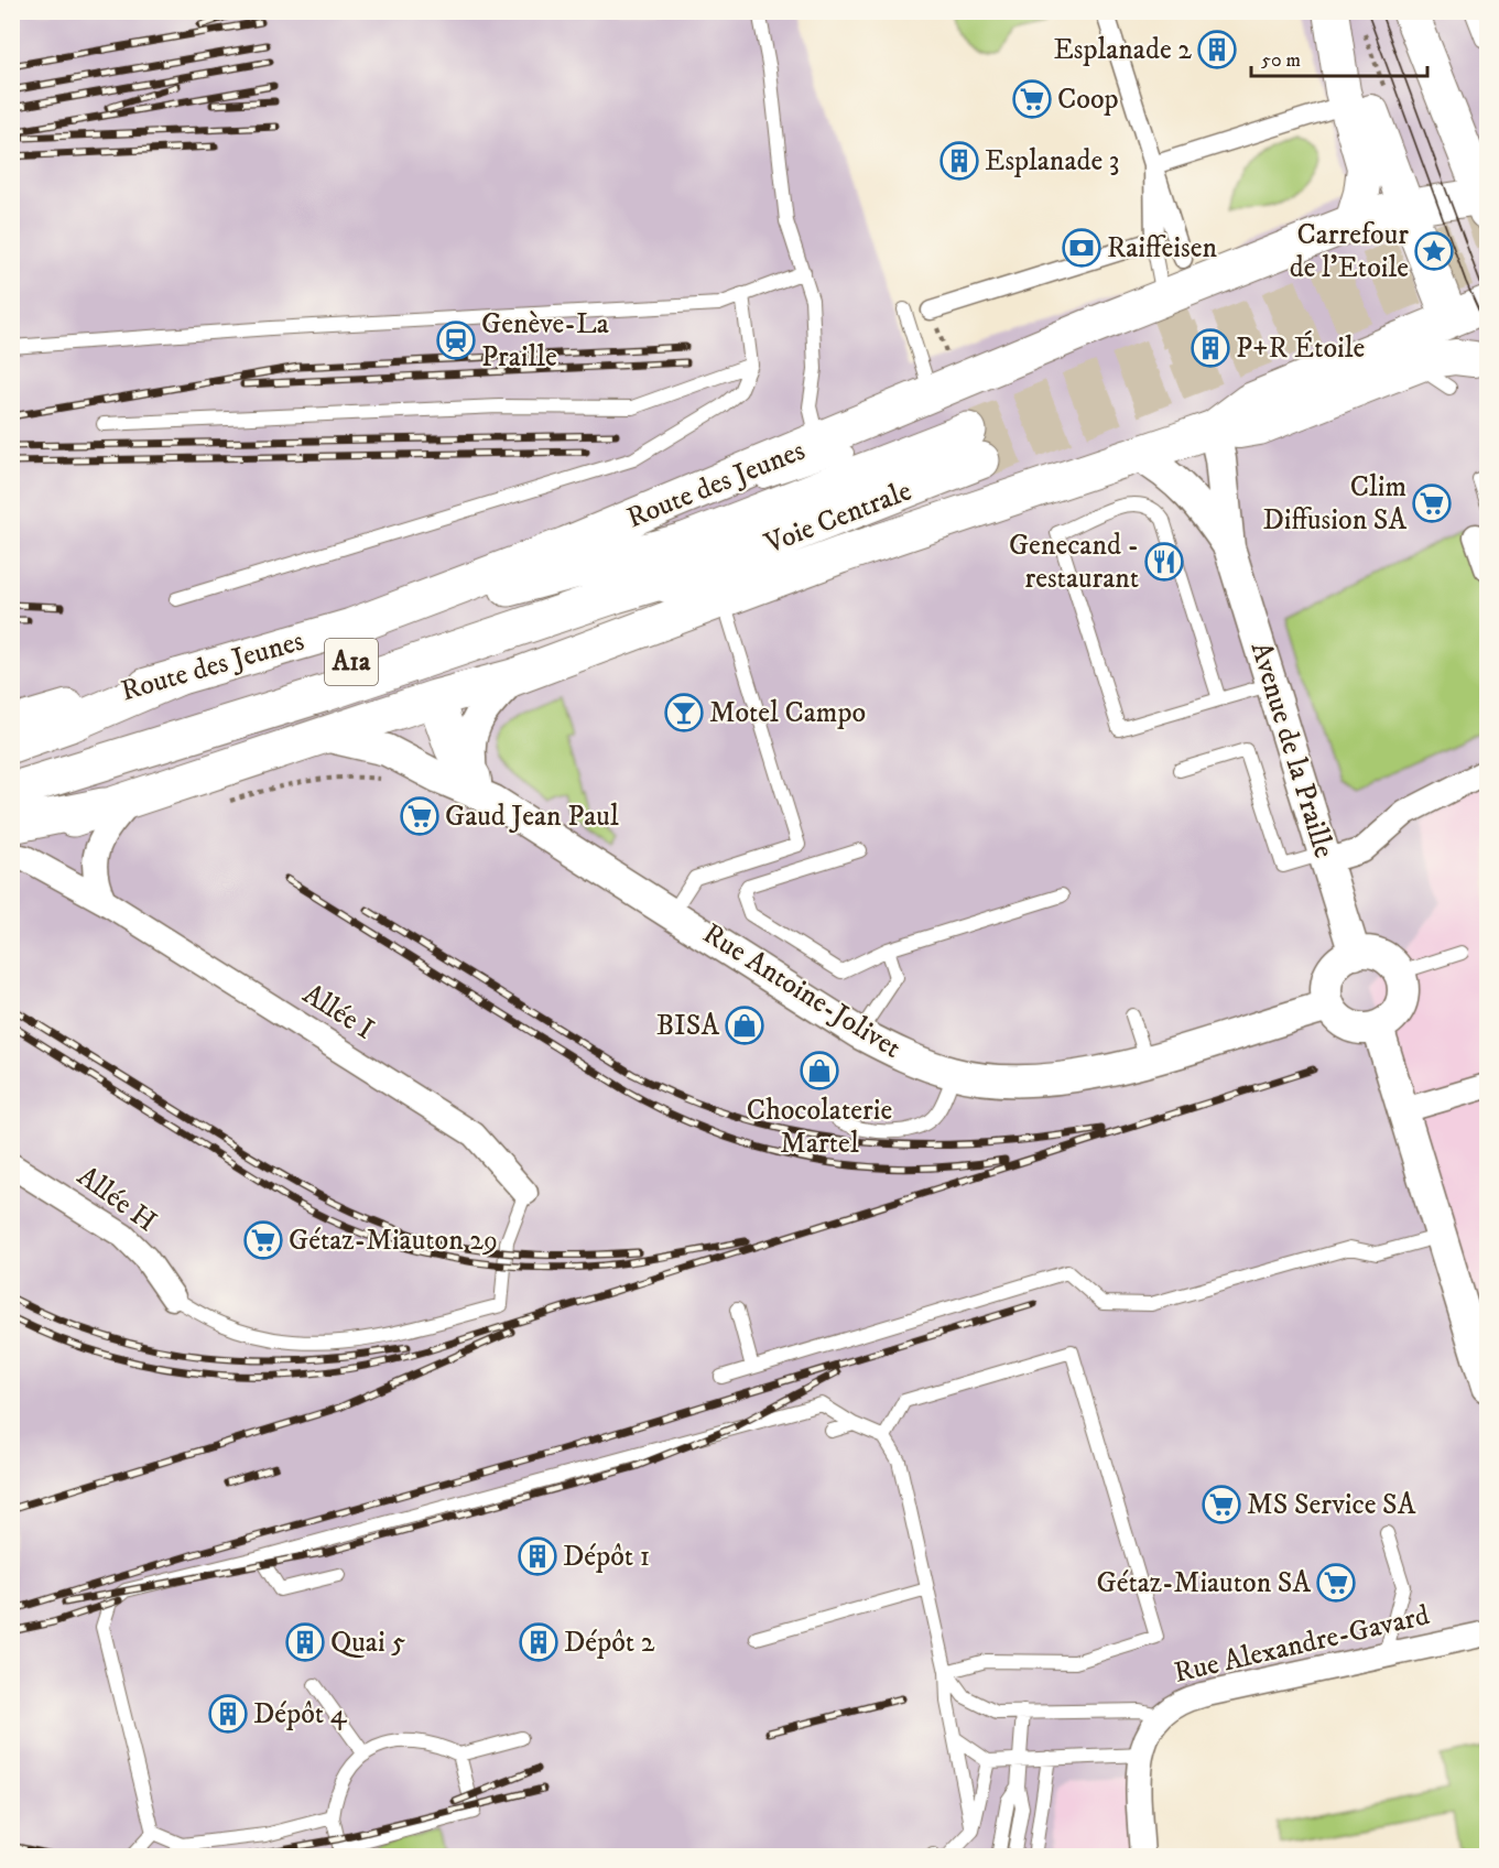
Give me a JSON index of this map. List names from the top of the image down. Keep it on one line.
{"streets":{"main road":["Route des Jeunes","Voie Centrale","A1a"],"street":["Avenue de la Praille","Rue Antoine-Jolivet","Allée I","Allée H","Rue Alexandre-Gavard"]},"crossings":[["Voie Centrale","A1a"],["Avenue de la Praille","Rue Antoine-Jolivet"]],"places":{"building":["Esplanade 2","Esplanade 3","P+R Étoile","Dépôt 1","Quai 5","Dépôt 2","Dépôt 4"],"supermarket":["Coop","Clim Diffusion SA","Gaud Jean Paul","Gétaz-Miauton 29","MS Service SA","Gétaz-Miauton SA"],"bank":["Raiffeisen"],"place":["Carrefour de l'Etoile"],"station":["Genève-La Praille"],"restaurant":["Genecand - restaurant"],"bar":["Motel Campo"],"shop":["BISA","Chocolaterie Martel"]},"scale_bar":"50 m"}
